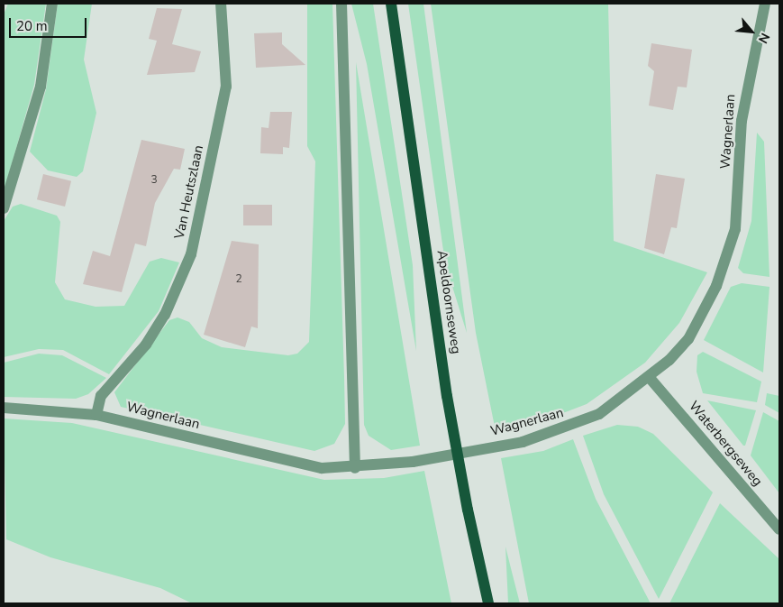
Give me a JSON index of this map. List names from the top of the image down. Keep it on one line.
{"streets":{"main road":["Apeldoornseweg"],"street":["Wagnerlaan","Van Heutszlaan","Waterbergseweg"]},"crossings":[["Wagnerlaan","Van Heutszlaan"],["Wagnerlaan","Waterbergseweg"]],"house_numbers":["3","2"],"scale_bar":"20 m","north":"bottom right"}
